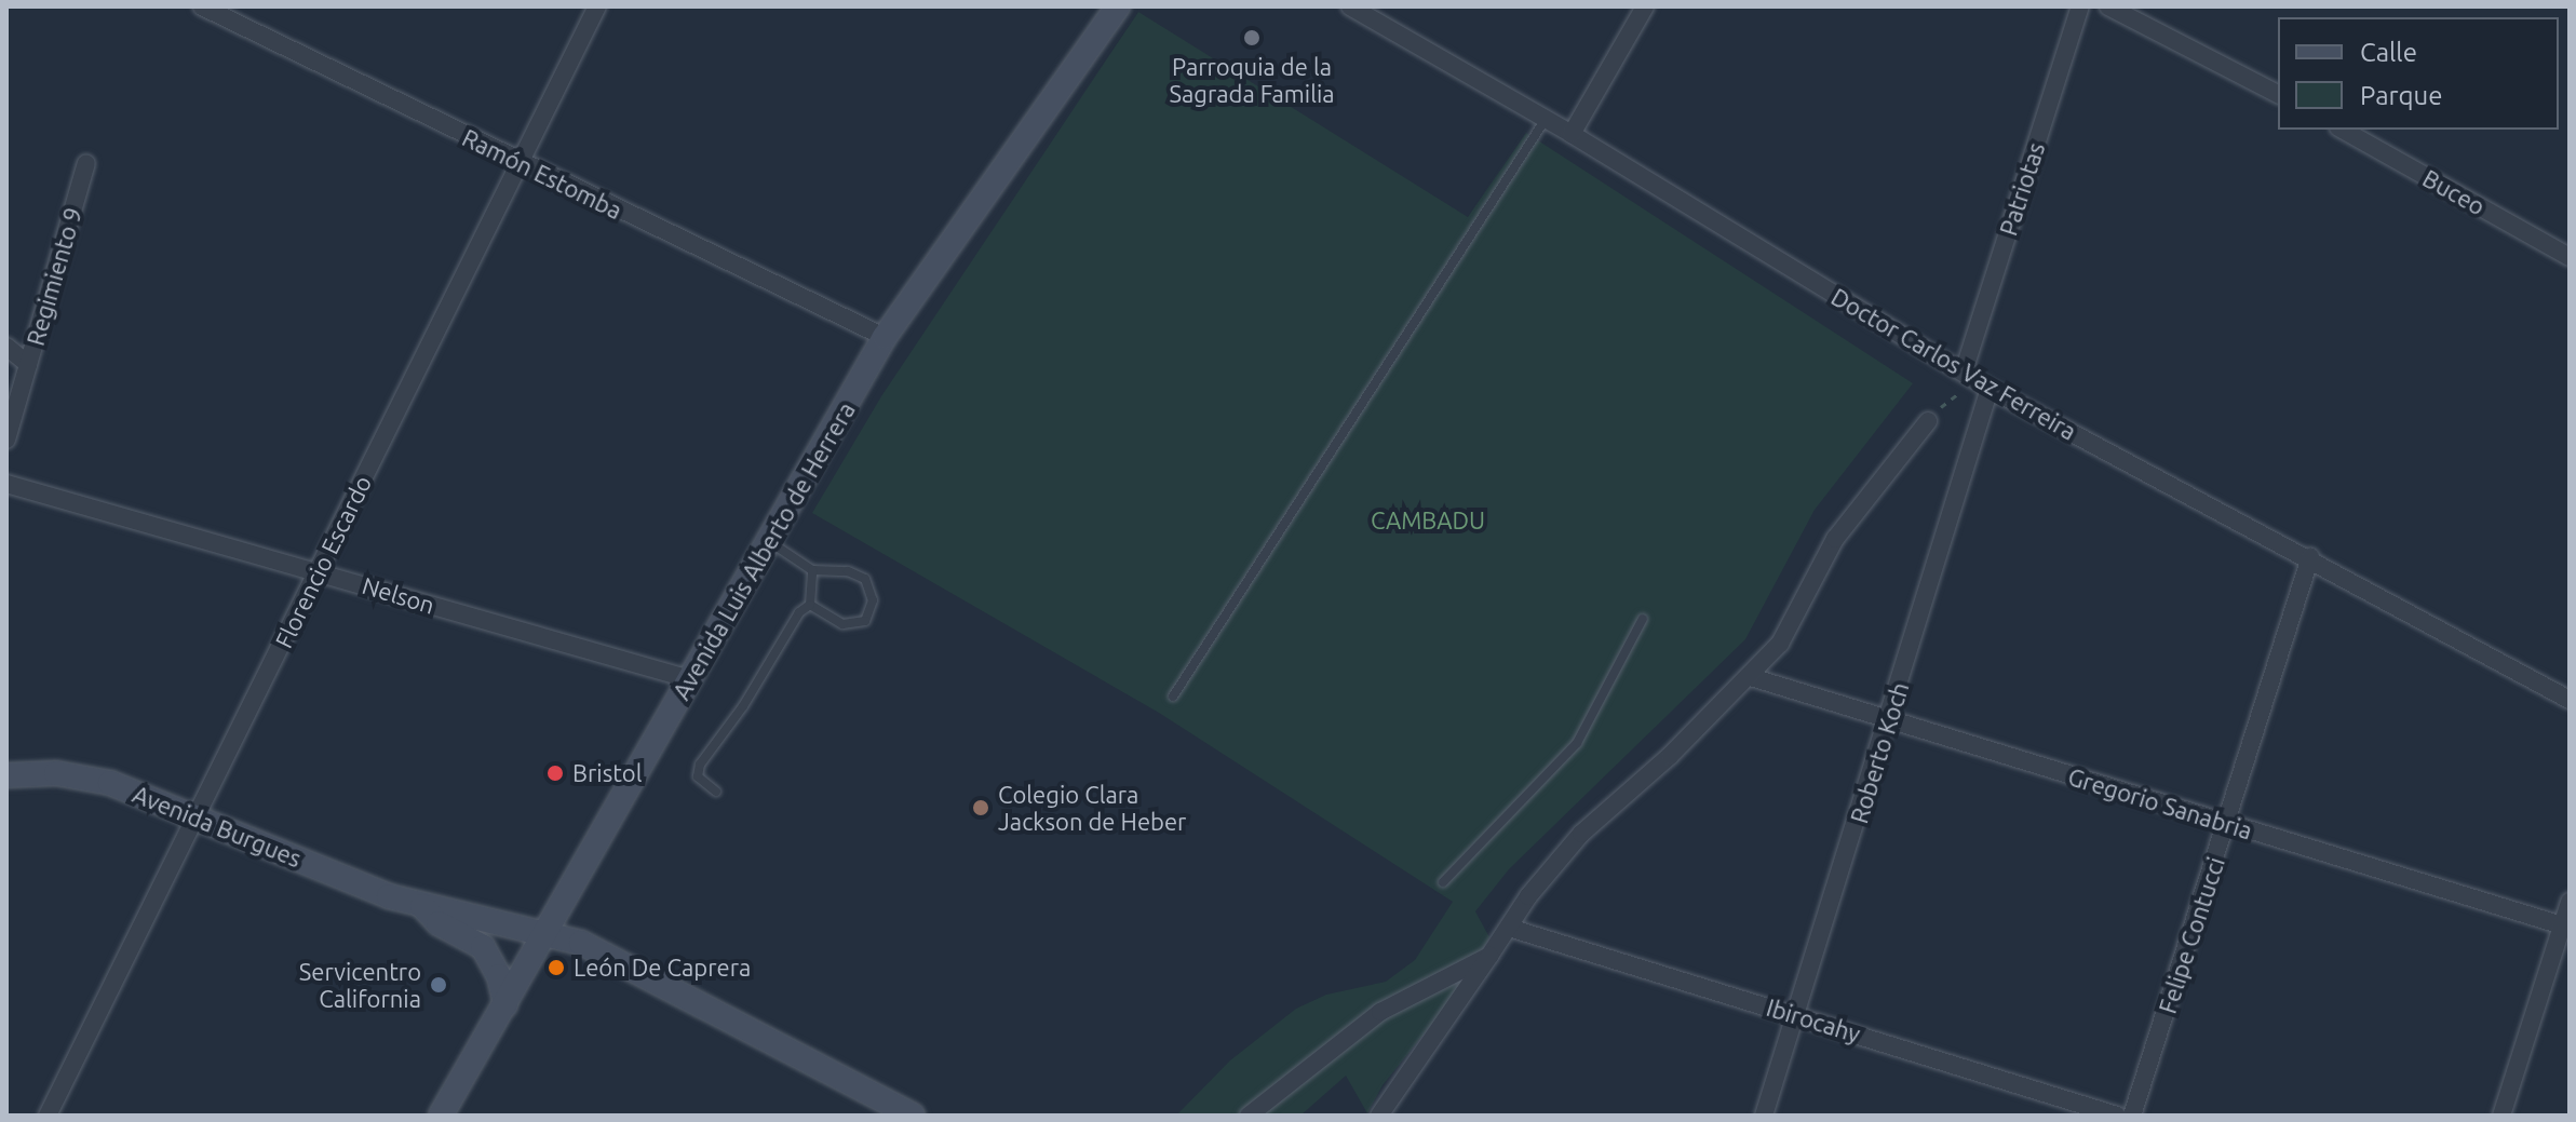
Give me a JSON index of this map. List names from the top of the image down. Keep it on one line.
{"streets":{"main road":["Avenida Luis Alberto de Herrera","Avenida Burgues"],"street":["Ramón Estomba","Patriotas","Buceo","Regimiento 9","Doctor Carlos Vaz Ferreira","Florencio Escardo","Nelson","Roberto Koch","Gregorio Sanabria","Felipe Contucci","Ibirocahy"]},"crossings":[["Ramón Estomba","Avenida Luis Alberto de Herrera"],["Ramón Estomba","Florencio Escardo"],["Patriotas","Doctor Carlos Vaz Ferreira"],["Doctor Carlos Vaz Ferreira","Roberto Koch"],["Doctor Carlos Vaz Ferreira","Felipe Contucci"],["Avenida Luis Alberto de Herrera","Nelson"],["Avenida Luis Alberto de Herrera","Avenida Burgues"],["Florencio Escardo","Nelson"],["Florencio Escardo","Avenida Burgues"],["Roberto Koch","Gregorio Sanabria"],["Roberto Koch","Ibirocahy"],["Gregorio Sanabria","Felipe Contucci"]],"parks":["CAMBADU"],"places":["Parroquia de la Sagrada Familia","Bristol","Colegio Clara Jackson de Heber","León De Caprera","Servicentro California"],"legend":["Calle","Parque"]}
